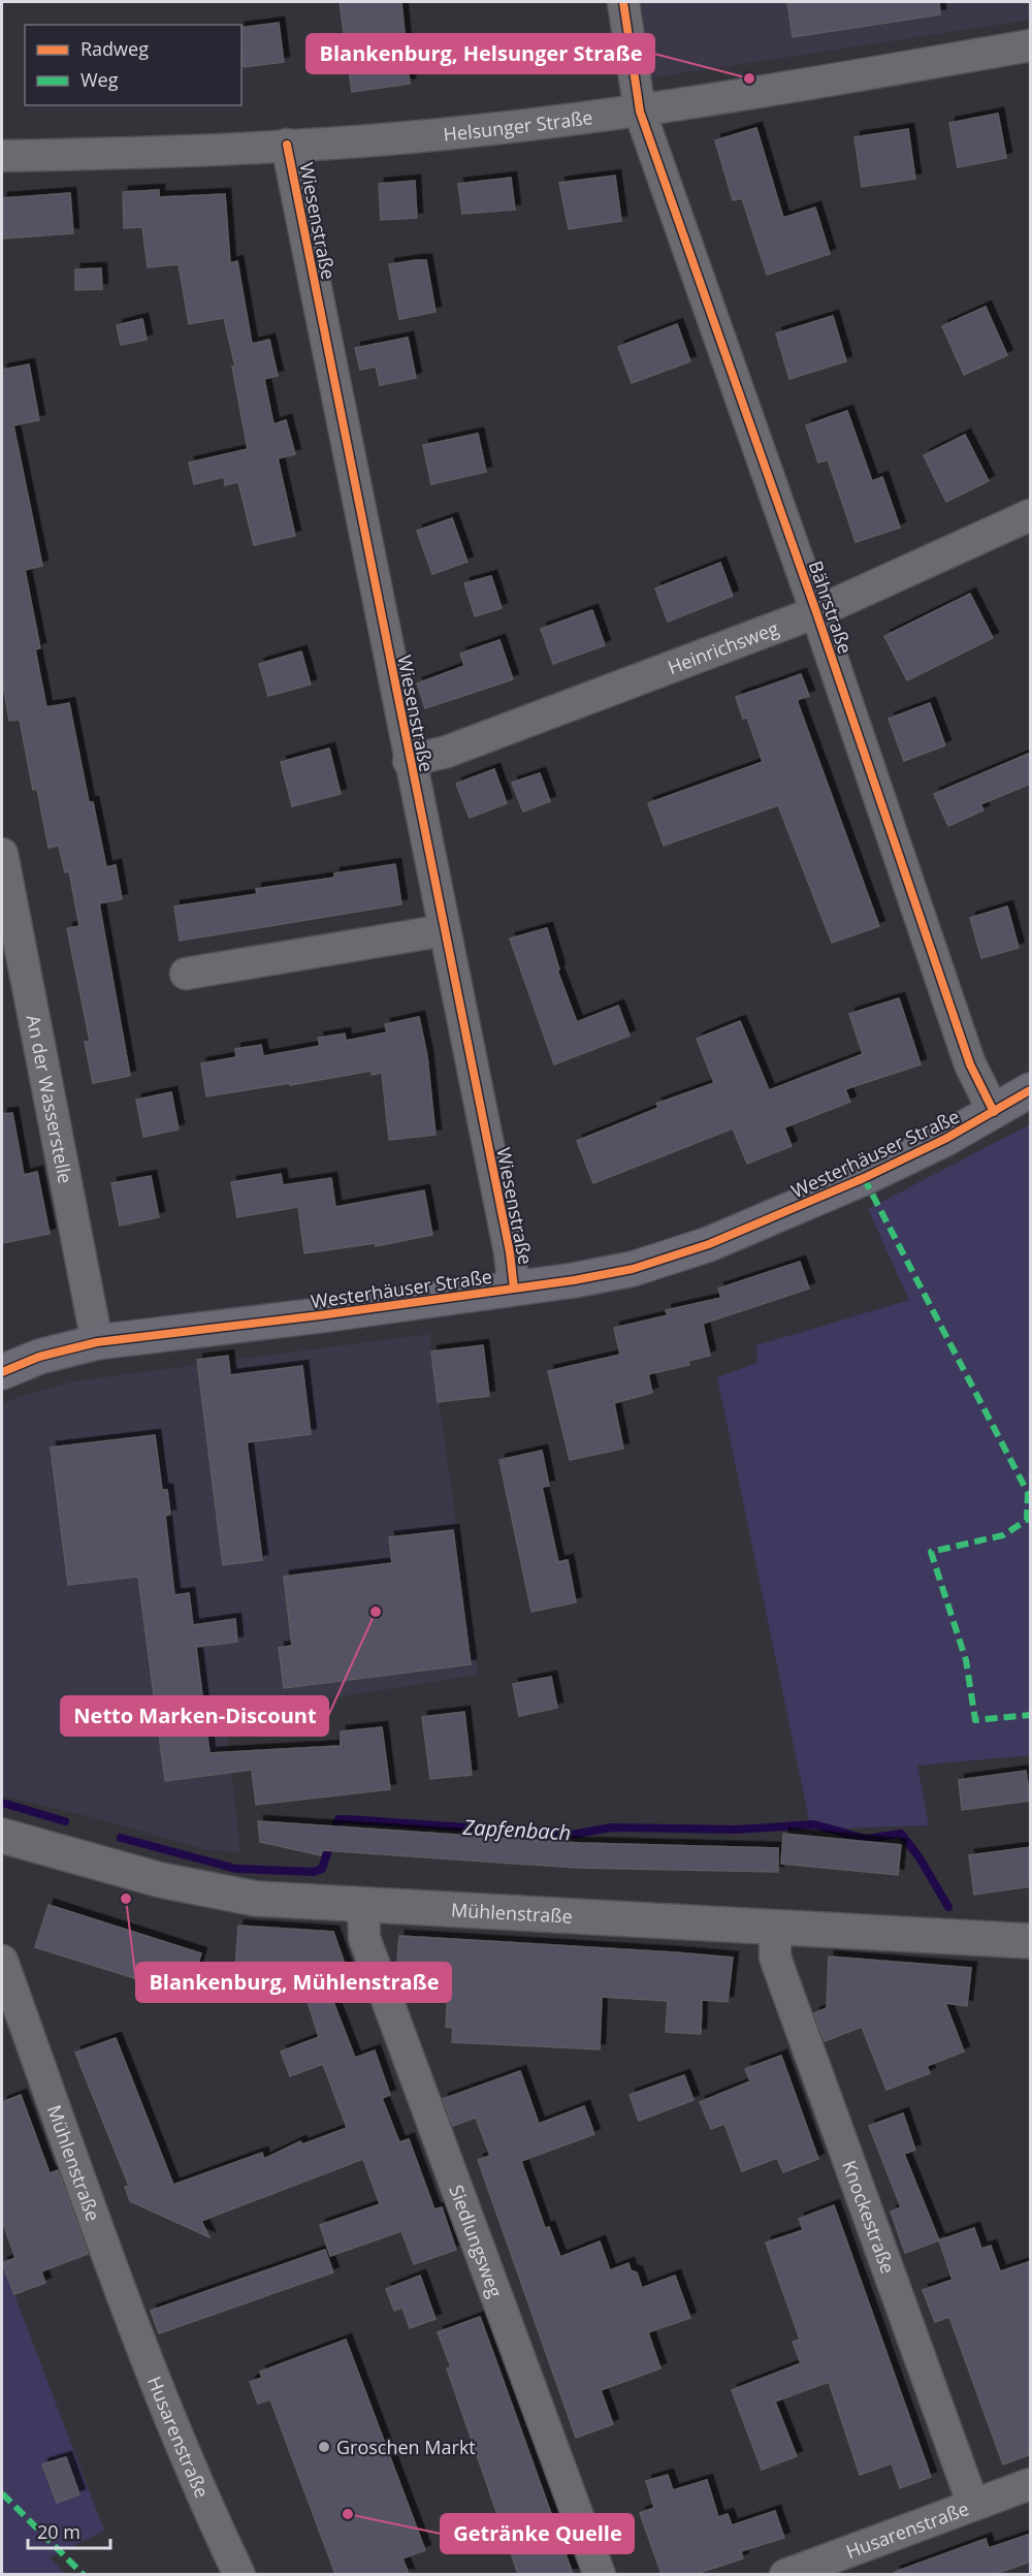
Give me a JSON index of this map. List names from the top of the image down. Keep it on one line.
{"streets":{"main road":["Westerhäuser Straße"],"street":["Helsunger Straße","Wiesenstraße","Bährstraße","Heinrichsweg","An der Wasserstelle","Mühlenstraße","Knockestraße","Siedlungsweg","Husarenstraße"]},"crossings":[["Helsunger Straße","Wiesenstraße"],["Helsunger Straße","Bährstraße"],["Wiesenstraße","Heinrichsweg"],["Wiesenstraße","Westerhäuser Straße"],["Bährstraße","Heinrichsweg"],["Bährstraße","Westerhäuser Straße"],["An der Wasserstelle","Westerhäuser Straße"],["Mühlenstraße","Knockestraße"],["Mühlenstraße","Siedlungsweg"],["Mühlenstraße","Husarenstraße"],["Knockestraße","Husarenstraße"]],"water":["Zapfenbach"],"places":["Blankenburg, Helsunger Straße","Netto Marken-Discount","Blankenburg, Mühlenstraße","Groschen Markt","Getränke Quelle"],"legend":["Radweg","Weg"],"scale_bar":"20 m"}
